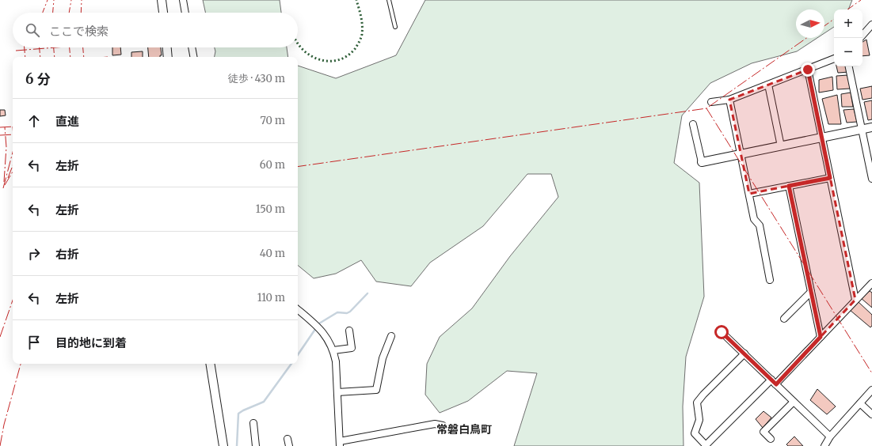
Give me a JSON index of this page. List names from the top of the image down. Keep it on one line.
{"districts":["常磐白鳥町"],"north":"right","page":{"map_buttons":["+","−"],"search":"ここで検索","heading":["6 分","徒歩 · 430 m"],"list":[["直進","70 m"],["左折","60 m"],["左折","150 m"],["右折","40 m"],["左折","110 m"],"目的地に到着"]}}
